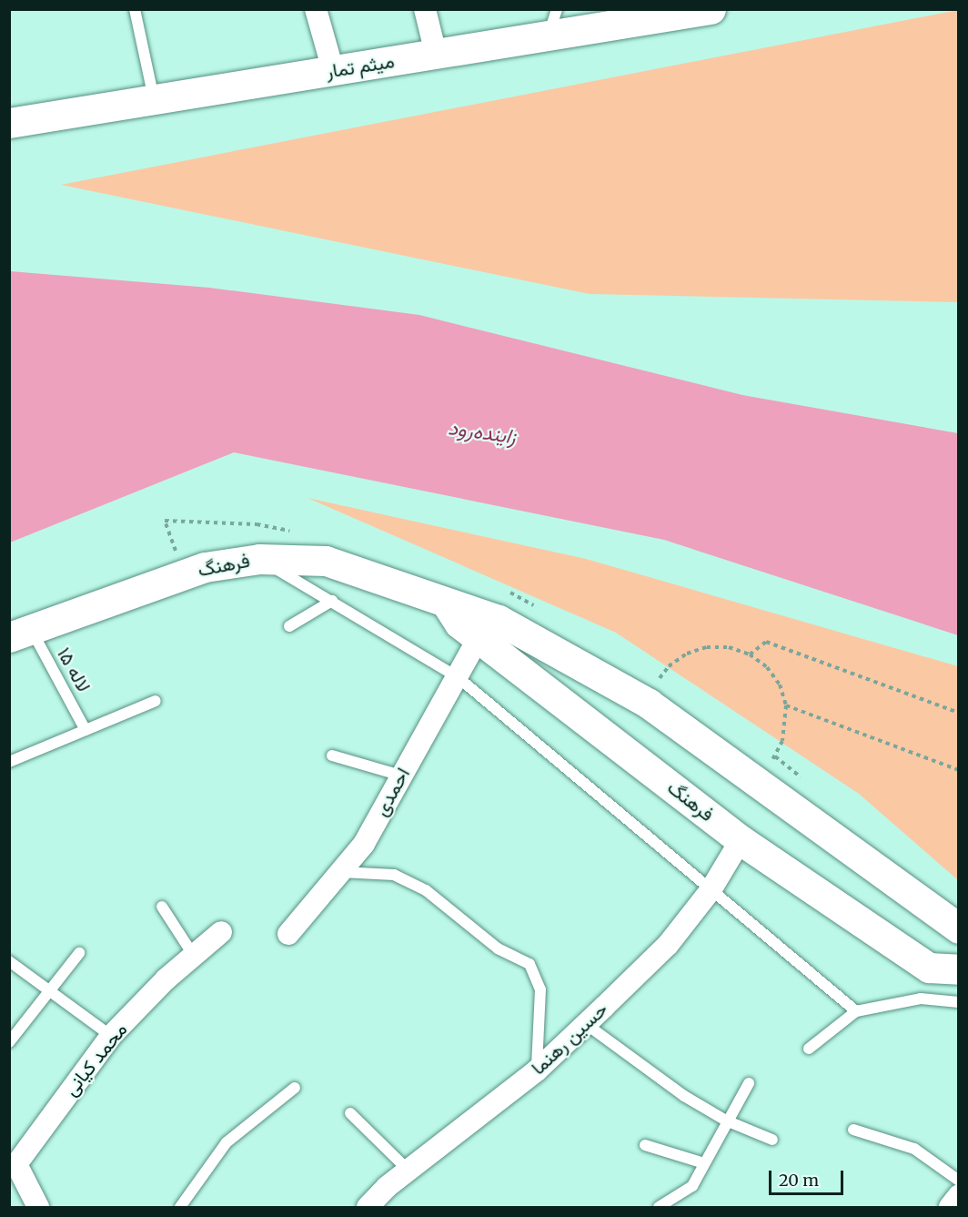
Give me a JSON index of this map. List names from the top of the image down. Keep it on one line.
{"streets":{"street":["میثم تمار","فرهنگ","احمدی","حسین رهنما","محمد کیانی"],"lane":["لاله ۱۵"]},"crossings":[["فرهنگ","لاله ۱۵"],["فرهنگ","احمدی"],["فرهنگ","حسین رهنما"]],"water":["زاینده‌رود"],"scale_bar":"20 m"}
